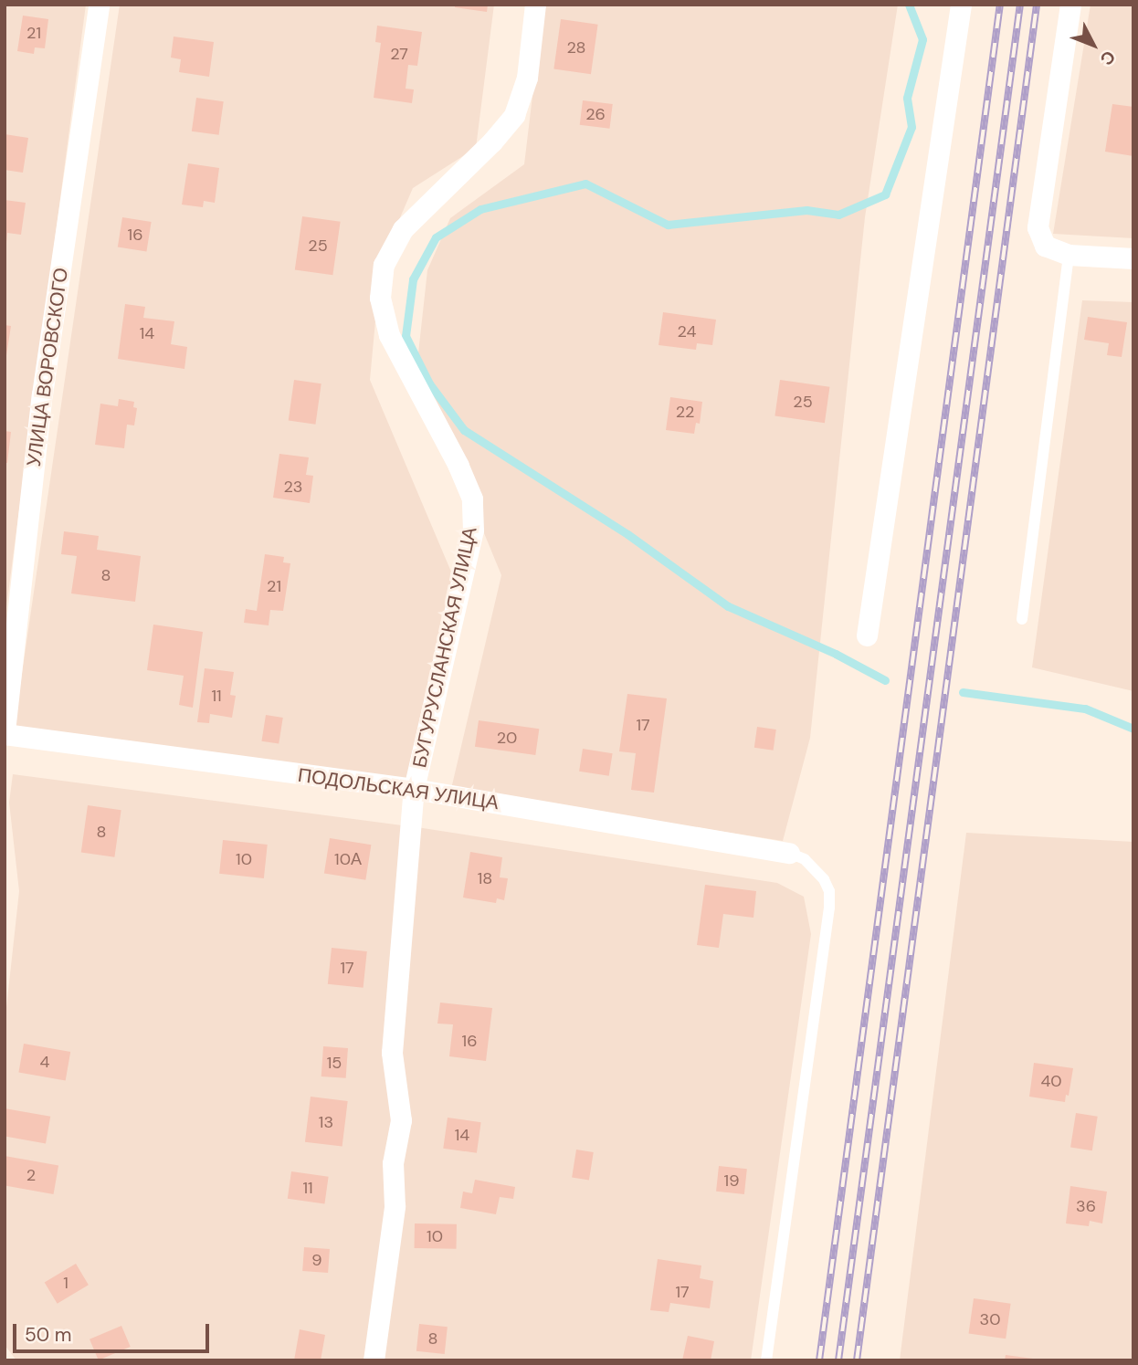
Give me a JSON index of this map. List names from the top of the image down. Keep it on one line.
{"streets":{"street":["УЛИЦА ВОРОВСКОГО","БУГУРУСЛАНСКАЯ УЛИЦА","ПОДОЛЬСКАЯ УЛИЦА"]},"crossings":[["УЛИЦА ВОРОВСКОГО","ПОДОЛЬСКАЯ УЛИЦА"],["БУГУРУСЛАНСКАЯ УЛИЦА","ПОДОЛЬСКАЯ УЛИЦА"]],"house_numbers":["21","28","27","26","16","25","24","14","25","22","23","8","21","11","17","20","8","10","10А","18","17","16","4","15","40","13","14","2","19","11","36","10","9","1","17","30","8"],"scale_bar":"50 m","north":"bottom right"}
